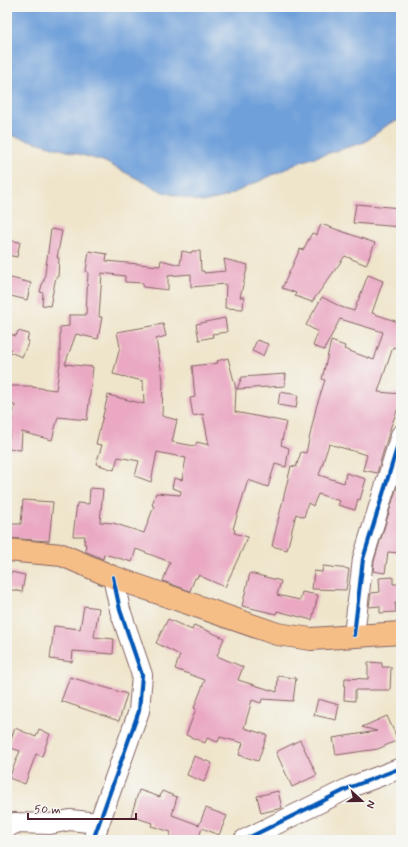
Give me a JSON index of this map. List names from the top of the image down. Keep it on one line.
{"scale_bar":"50 m","north":"right"}
